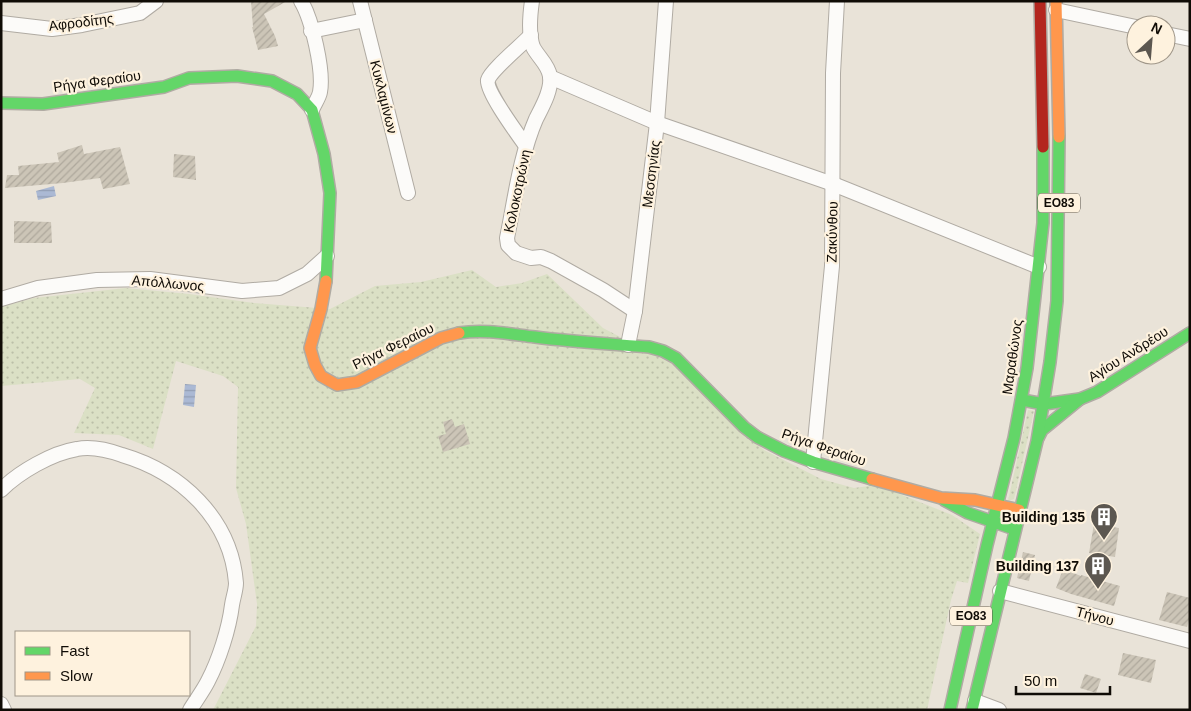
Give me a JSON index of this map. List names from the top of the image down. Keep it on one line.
{"streets":{"main road":["Ρήγα Φεραίου","ΕΟ83","Αγίου Ανδρέου","Μαραθώνος"],"street":["Αφροδίτης","Κυκλαμίνων","Μεσσηνίας","Κολοκοτρώνη","Ζακύνθου","Απόλλωνος","Τήνου"]},"crossings":[["Ρήγα Φεραίου","Μεσσηνίας"],["Ρήγα Φεραίου","Ζακύνθου"],["Ρήγα Φεραίου","Απόλλωνος"],["Μεσσηνίας","Κολοκοτρώνη"],["ΕΟ83","Αγίου Ανδρέου"],["ΕΟ83","Τήνου"],["Αγίου Ανδρέου","Μαραθώνος"]],"places":{"building":["Building 135","Building 137"]},"legend":["Fast","Slow"],"scale_bar":"50 m","north":"top right"}
